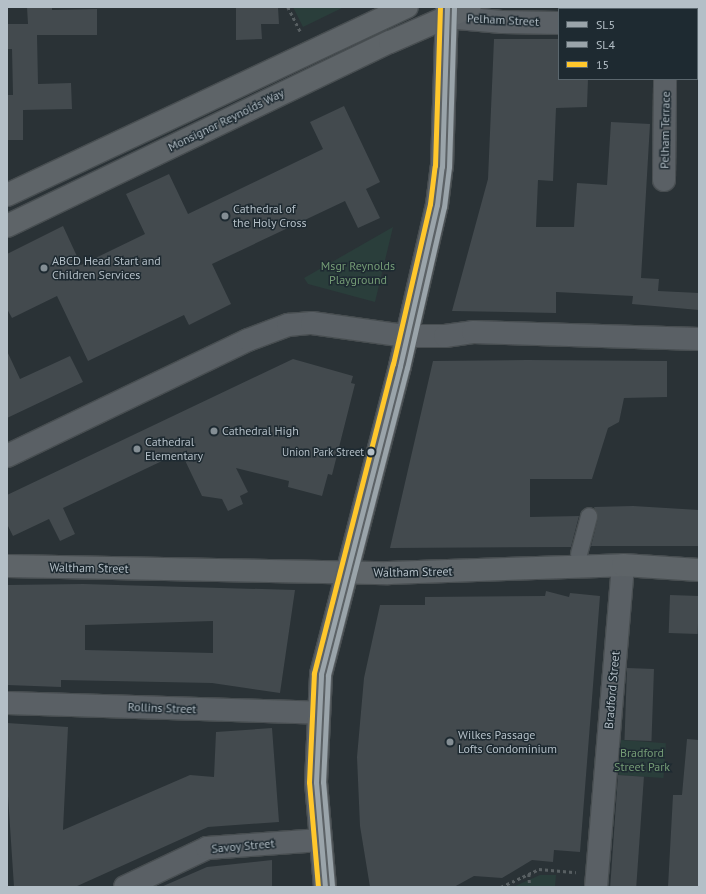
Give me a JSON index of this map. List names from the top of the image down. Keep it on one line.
{"streets":{"main road":["Monsignor Reynolds Way","Waltham Street"],"street":["Pelham Street","Pelham Terrace","Bradford Street","Rollins Street","Savoy Street"]},"crossings":[["Pelham Street","Monsignor Reynolds Way"],["Waltham Street","Bradford Street"]],"parks":["Msgr Reynolds Playground","Bradford Street Park"],"places":["Cathedral of the Holy Cross","ABCD Head Start and Children Services","Cathedral High","Cathedral Elementary","Union Park Street","Wilkes Passage Lofts Condominium"],"lines":["transit line SL5","transit line SL4","transit line 15"],"legend":["SL5","SL4","15"]}
